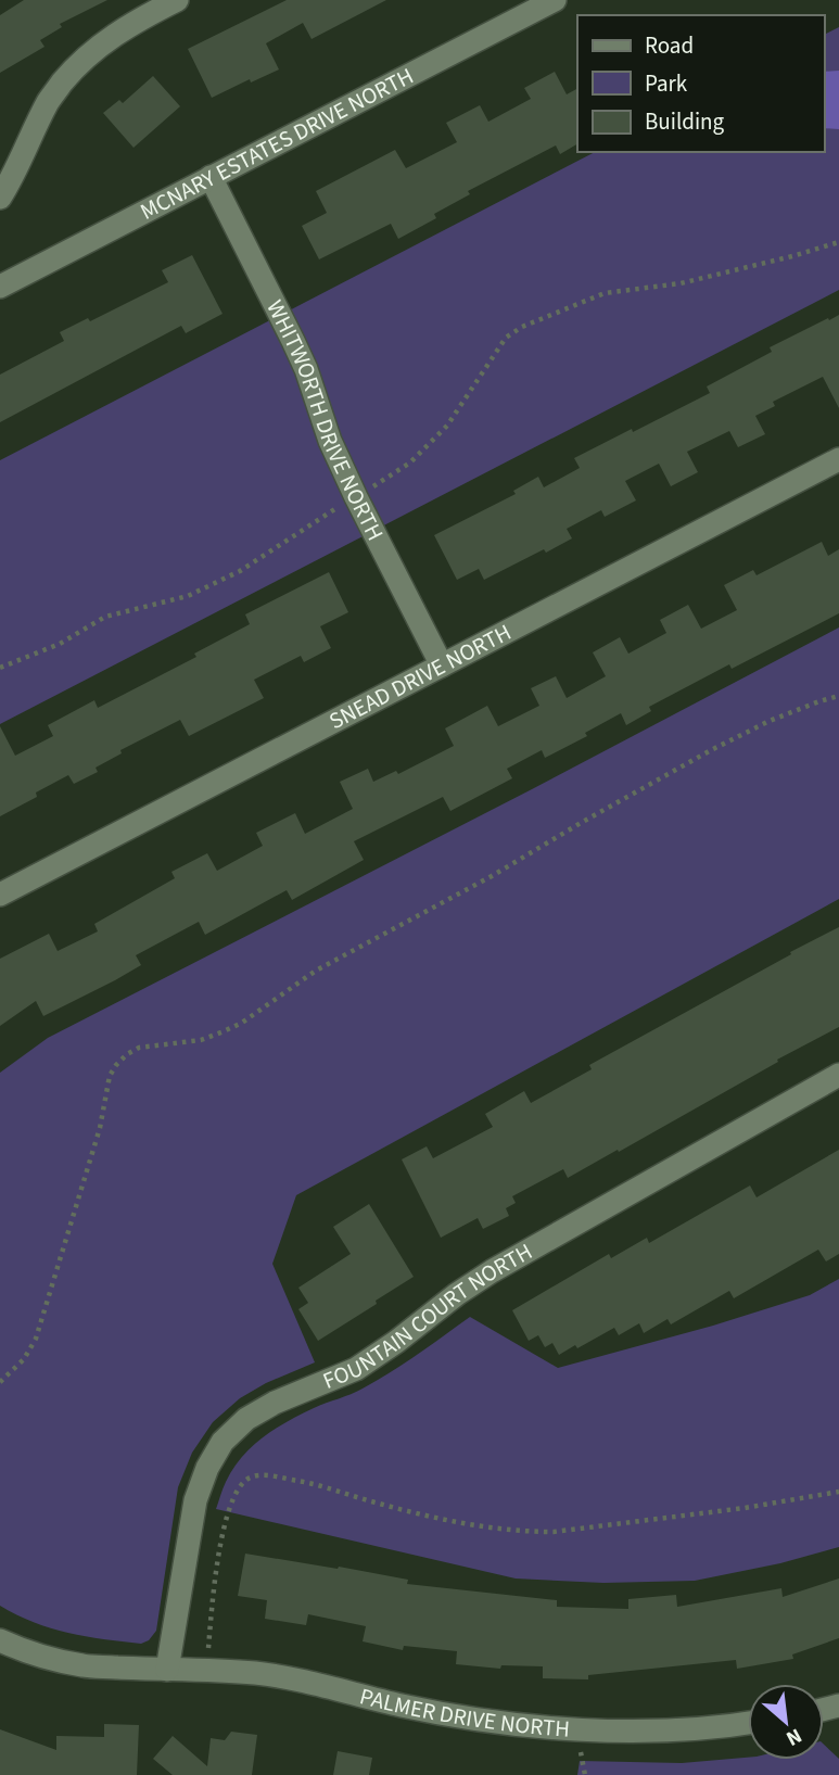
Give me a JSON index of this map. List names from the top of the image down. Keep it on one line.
{"streets":{"street":["MCNARY ESTATES DRIVE NORTH","WHITWORTH DRIVE NORTH","SNEAD DRIVE NORTH","FOUNTAIN COURT NORTH","PALMER DRIVE NORTH"]},"crossings":[["MCNARY ESTATES DRIVE NORTH","WHITWORTH DRIVE NORTH"],["WHITWORTH DRIVE NORTH","SNEAD DRIVE NORTH"],["FOUNTAIN COURT NORTH","PALMER DRIVE NORTH"]],"legend":["Road","Park","Building"],"north":"bottom right"}
